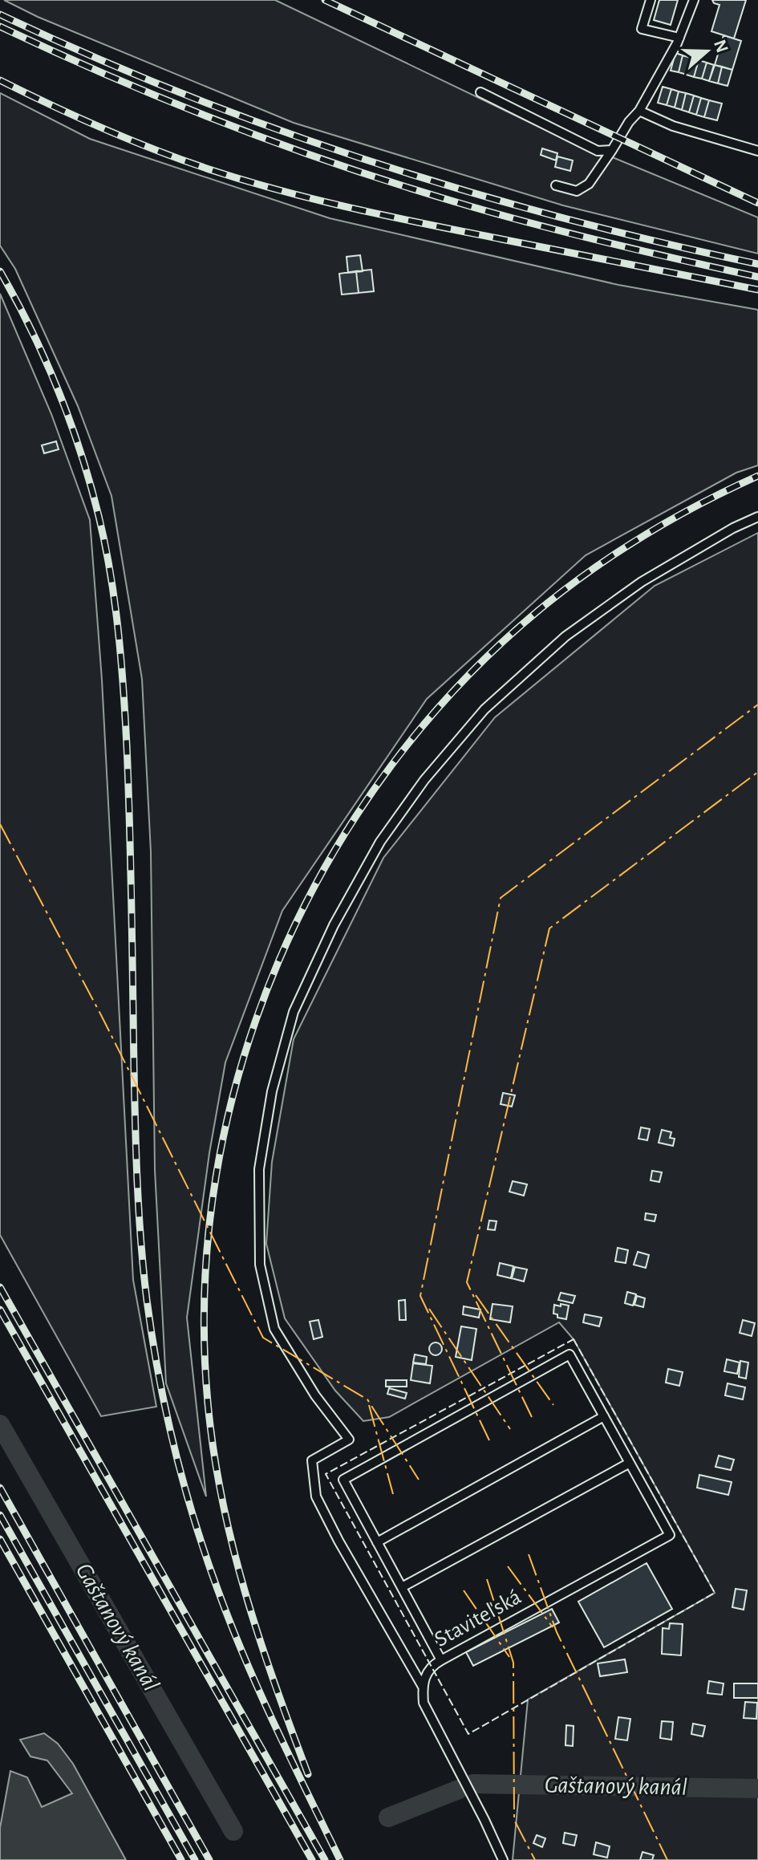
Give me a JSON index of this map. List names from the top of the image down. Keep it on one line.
{"streets":{"lane":["Staviteľská"]},"water":["Gaštanový kanál"],"north":"right"}
